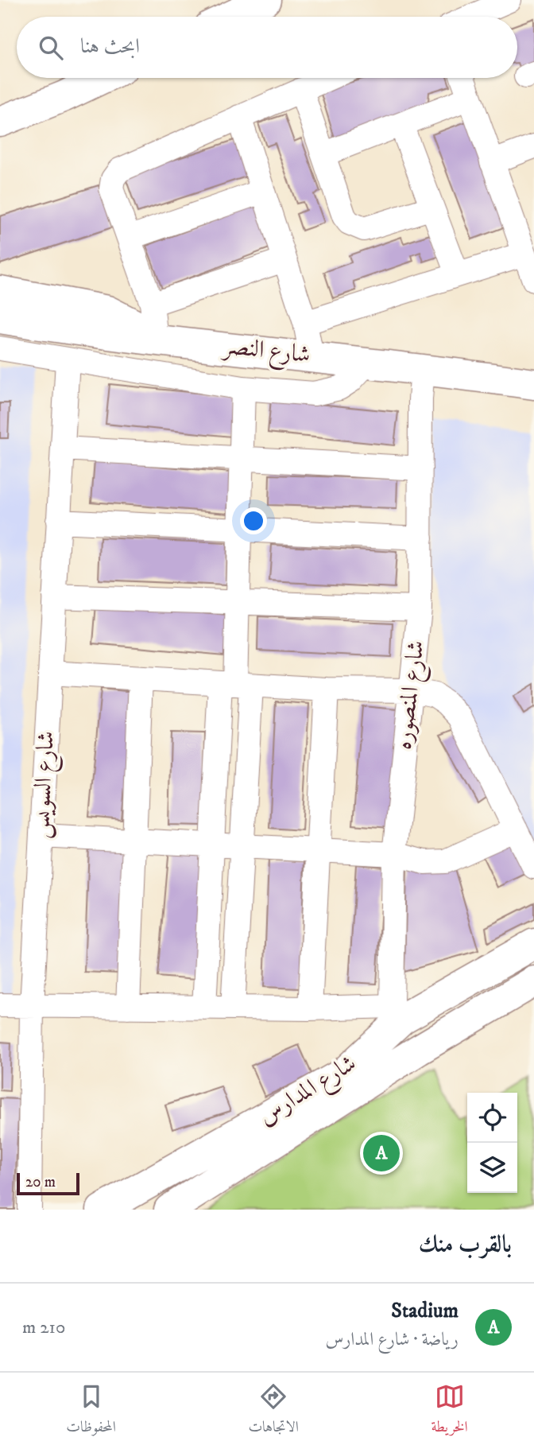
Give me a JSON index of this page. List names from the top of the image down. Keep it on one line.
{"streets":{"street":["شارع النصر","شارع المنصوره","شارع السويس","شارع المدارس"]},"crossings":[["شارع النصر","شارع المنصوره"],["شارع المنصوره","شارع المدارس"]],"scale_bar":"20 m","page":{"search":"ابحث هنا","pins":"A","scale":"20 m","heading":"بالقرب منك","list":[{"mark":"A","name":"Stadium","note":"رياضة · شارع المدارس","value":"210 m"}],"nav":["الخريطة","الاتجاهات","المحفوظات"]}}
